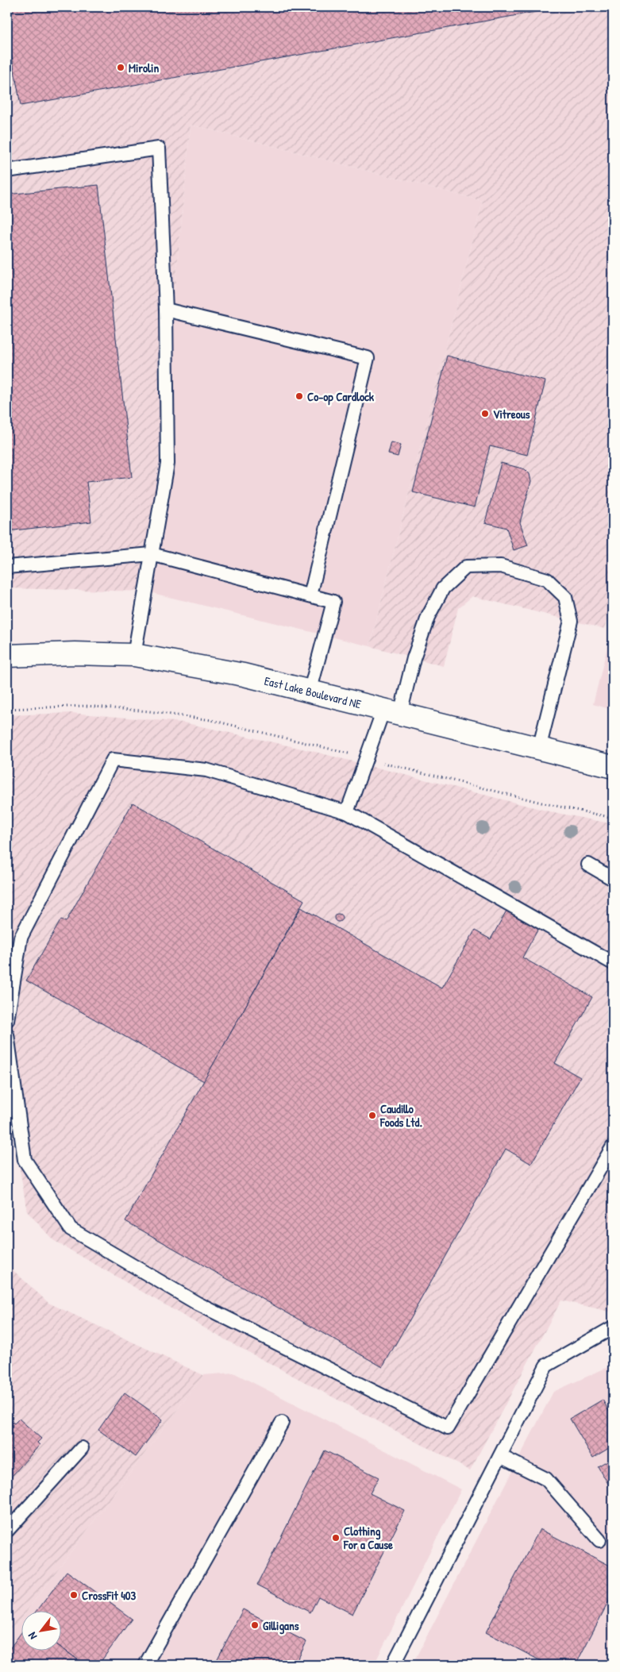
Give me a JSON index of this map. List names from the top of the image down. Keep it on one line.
{"streets":{"main road":["East Lake Boulevard NE"]},"places":["Mirolin","Co-op Cardlock","Vitreous","Caudillo Foods Ltd.","Clothing For a Cause","CrossFit 403","Gilligans"],"north":"bottom left"}
